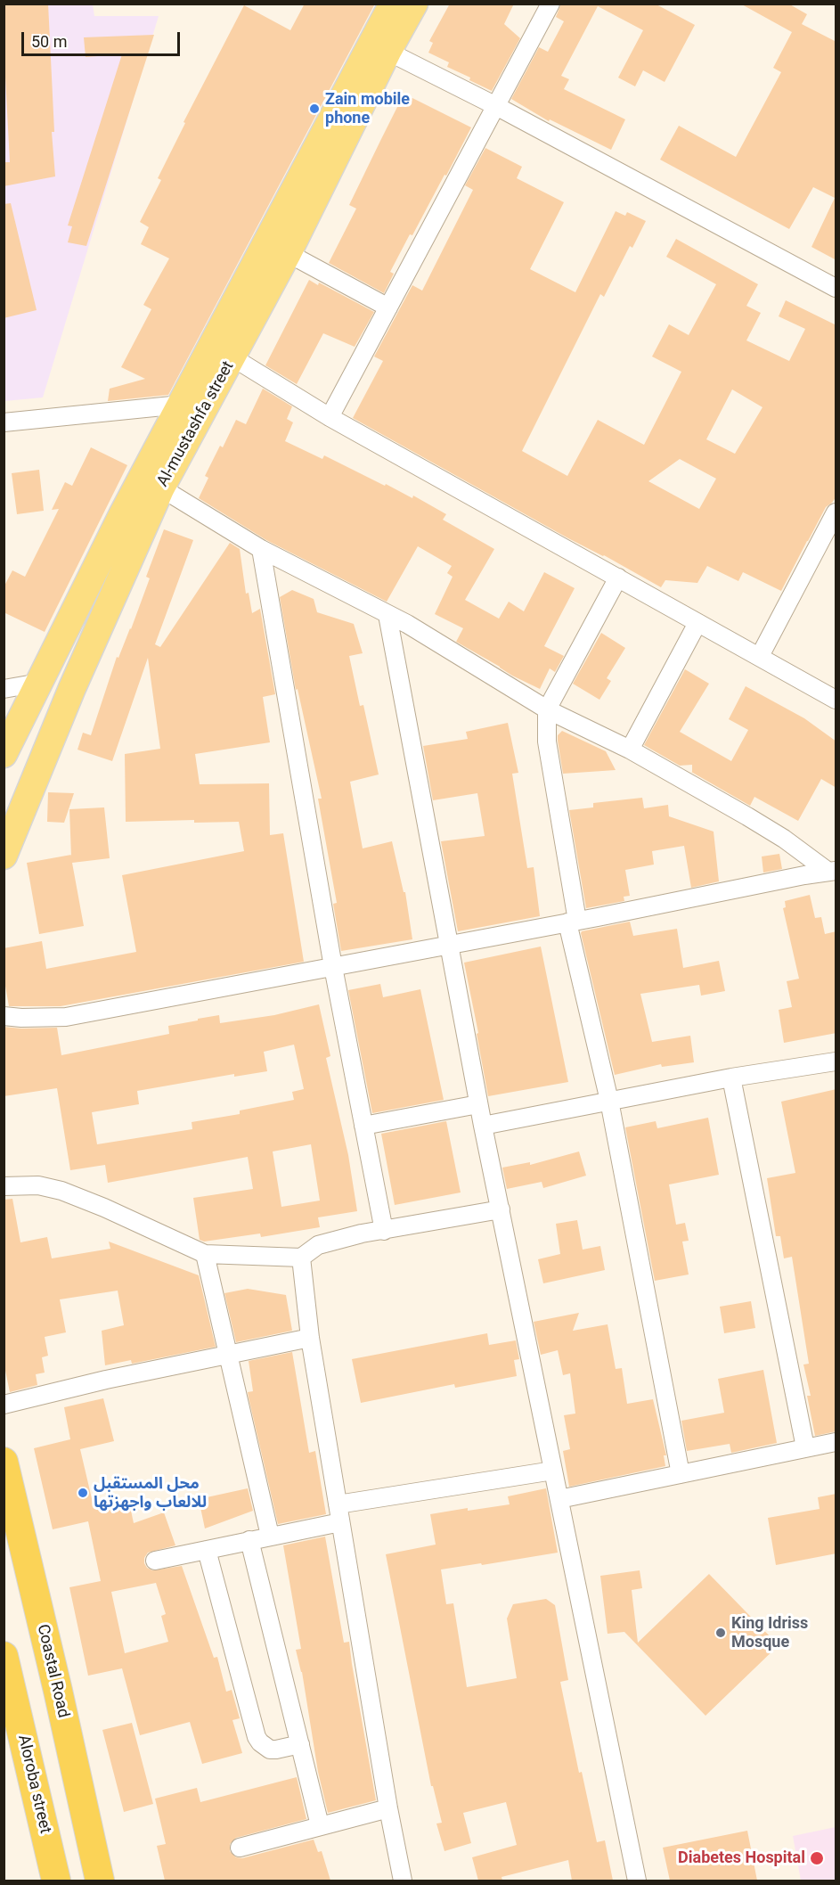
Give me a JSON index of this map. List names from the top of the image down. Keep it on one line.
{"streets":{"highway":["Coastal Road","Aloroba street"],"main road":["Al-mustashfa street"]},"places":["Zain mobile phone","محل المستقبل للالعاب واجهزتها","King Idriss Mosque","Diabetes Hospital"],"scale_bar":"50 m"}
